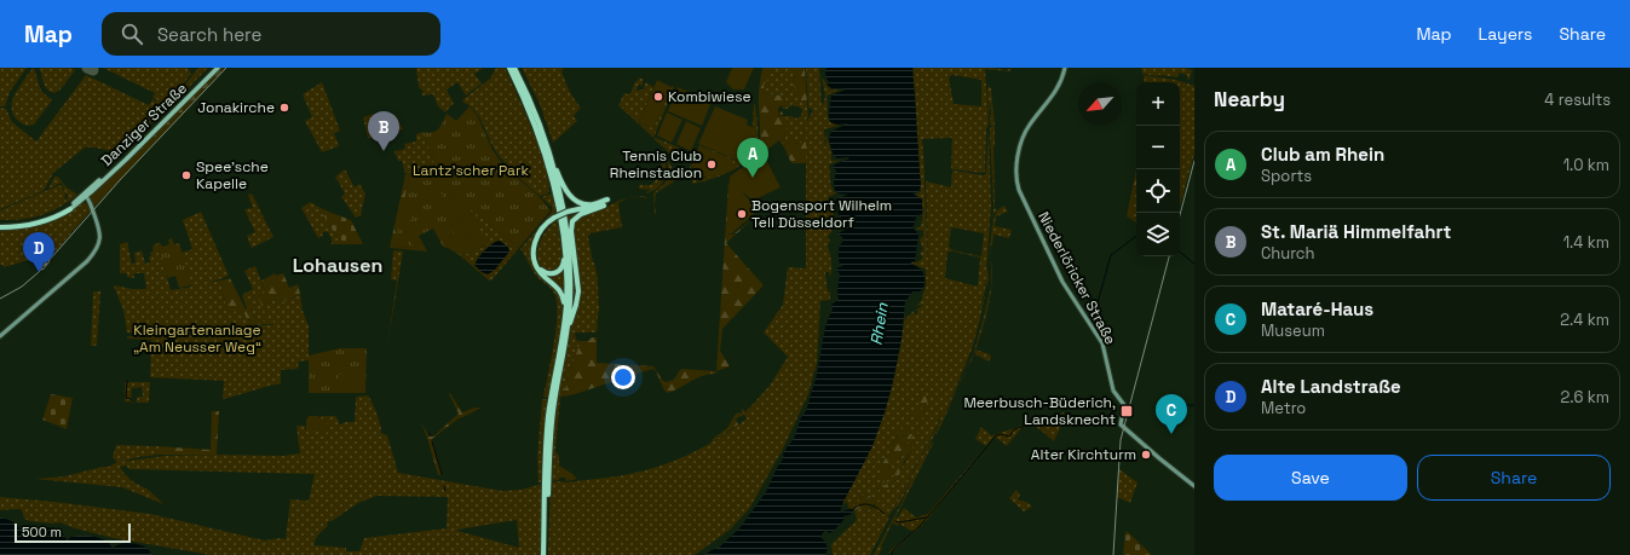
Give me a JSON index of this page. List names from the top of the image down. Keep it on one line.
{"streets":{"highway":["Danziger Straße"],"main road":["Niederlöricker Straße"]},"districts":["Lohausen"],"water":["Rhein"],"parks":["Lantz'scher Park","Kleingartenanlage „Am Neusser Weg“"],"places":{"other":["Kombiwiese","Jonakirche","Tennis Club Rheinstadion","Spee'sche Kapelle","Bogensport Wilhelm Tell Düsseldorf","Alter Kirchturm"],"transit":["Meerbusch-Büderich, Landsknecht"]},"scale_bar":"500 m","north":"bottom left","page":{"header":"Map","search":"Search here","nav":["Map","Layers","Share"],"heading":["Nearby","4 results"],"map_buttons":["+","−"],"pins":["B","A","D","C"],"list":[{"mark":"A","name":"Club am Rhein","note":"Sports","value":"1.0 km"},{"mark":"B","name":"St. Mariä Himmelfahrt","note":"Church","value":"1.4 km"},{"mark":"C","name":"Mataré-Haus","note":"Museum","value":"2.4 km"},{"mark":"D","name":"Alte Landstraße","note":"Metro","value":"2.6 km"}],"buttons":["Save","Share"],"scale":"500 m"}}
